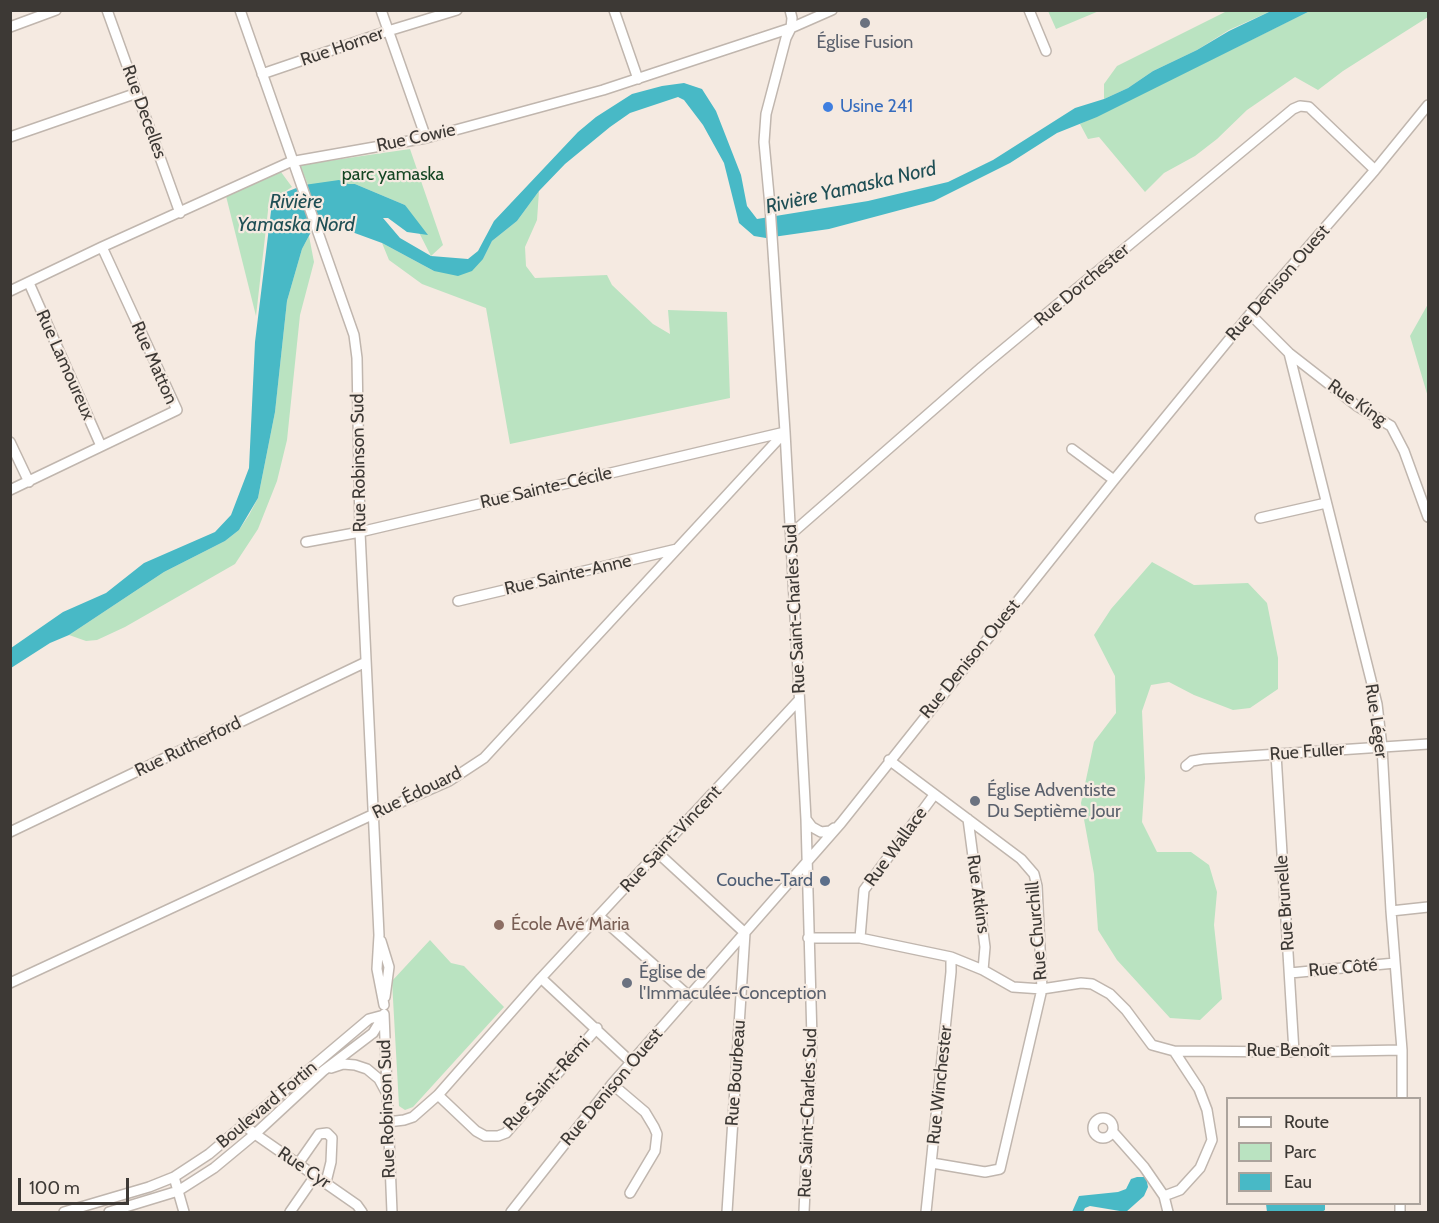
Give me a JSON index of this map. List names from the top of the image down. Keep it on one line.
{"streets":{"street":["Rue Horner","Rue Decelles","Rue Cowie","Rue Denison Ouest","Rue Dorchester","Rue Matton","Rue Lamoureux","Rue King","Rue Robinson Sud","Rue Sainte-Cécile","Rue Sainte-Anne","Rue Saint-Charles Sud","Rue Léger","Rue Rutherford","Rue Fuller","Rue Édouard","Rue Saint-Vincent","Rue Wallace","Rue Atkins","Rue Brunelle","Rue Churchill","Rue Côté","Rue Benoît","Rue Bourbeau","Rue Saint-Rémi","Rue Winchester","Boulevard Fortin","Rue Cyr"]},"crossings":[["Rue Horner","Rue Robinson Sud"],["Rue Decelles","Rue Cowie"],["Rue Cowie","Rue Matton"],["Rue Cowie","Rue Lamoureux"],["Rue Cowie","Rue Robinson Sud"],["Rue Cowie","Rue Saint-Charles Sud"],["Rue Denison Ouest","Rue Dorchester"],["Rue Denison Ouest","Rue King"],["Rue Denison Ouest","Rue Saint-Charles Sud"],["Rue Denison Ouest","Rue Churchill"],["Rue Denison Ouest","Rue Bourbeau"],["Rue Dorchester","Rue Saint-Charles Sud"],["Rue Matton","Rue Lamoureux"],["Rue King","Rue Léger"],["Rue Robinson Sud","Rue Sainte-Cécile"],["Rue Robinson Sud","Rue Rutherford"],["Rue Robinson Sud","Rue Édouard"],["Rue Robinson Sud","Rue Saint-Vincent"],["Rue Robinson Sud","Boulevard Fortin"],["Rue Sainte-Cécile","Rue Saint-Charles Sud"],["Rue Sainte-Cécile","Rue Édouard"],["Rue Sainte-Anne","Rue Édouard"],["Rue Saint-Charles Sud","Rue Édouard"],["Rue Saint-Charles Sud","Rue Saint-Vincent"],["Rue Léger","Rue Fuller"],["Rue Léger","Rue Côté"],["Rue Léger","Rue Benoît"],["Rue Fuller","Rue Brunelle"],["Rue Saint-Vincent","Rue Saint-Rémi"],["Rue Wallace","Rue Churchill"],["Rue Atkins","Rue Churchill"],["Rue Brunelle","Rue Côté"],["Rue Brunelle","Rue Benoît"],["Rue Churchill","Rue Winchester"],["Boulevard Fortin","Rue Cyr"]],"water":["Rivière Yamaska Nord"],"parks":["parc yamaska"],"places":["Église Fusion","Usine 241","Église Adventiste Du Septième Jour","Couche-Tard","École Avé Maria","Église de l'Immaculée-Conception"],"legend":["Route","Parc","Eau"],"scale_bar":"100 m"}
